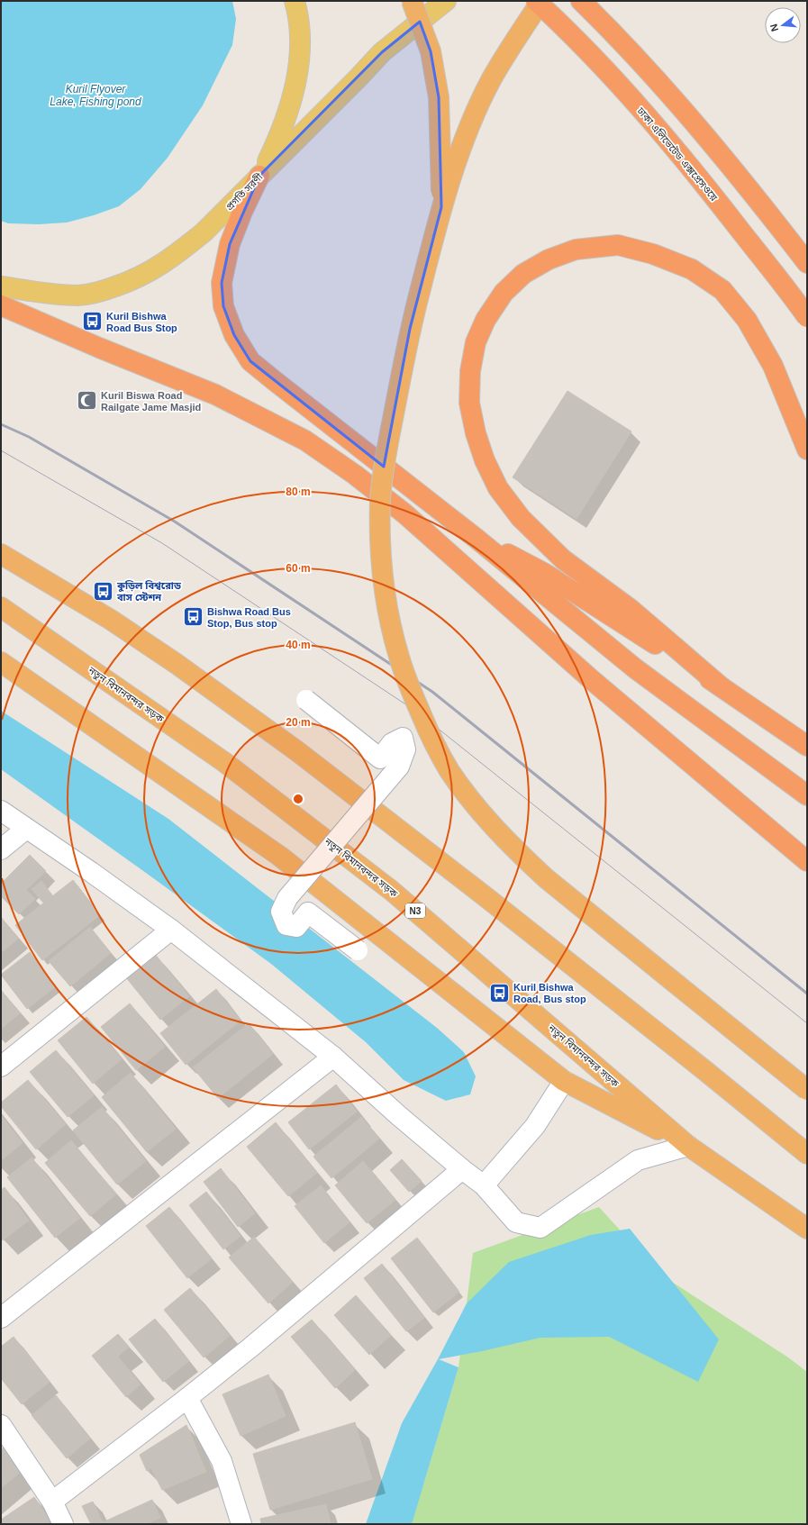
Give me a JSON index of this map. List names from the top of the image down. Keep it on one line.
{"streets":{"highway":["ঢাকা এলিভেটেড এক্সপ্রেসওয়ে","নতুন বিমানবন্দর সড়ক","N3"],"main road":["প্রগতি সরণী"]},"water":["Kuril Flyover Lake, Fishing pond"],"places":{"bus stop":["Kuril Bishwa Road Bus Stop","কুড়িল বিশ্বরোড বাস স্টেশন","Bishwa Road Bus Stop, Bus stop","Kuril Bishwa Road, Bus stop"],"mosque":["Kuril Biswa Road Railgate Jame Masjid"]},"north":"left","rings":["80 m","60 m","40 m","20 m"]}
